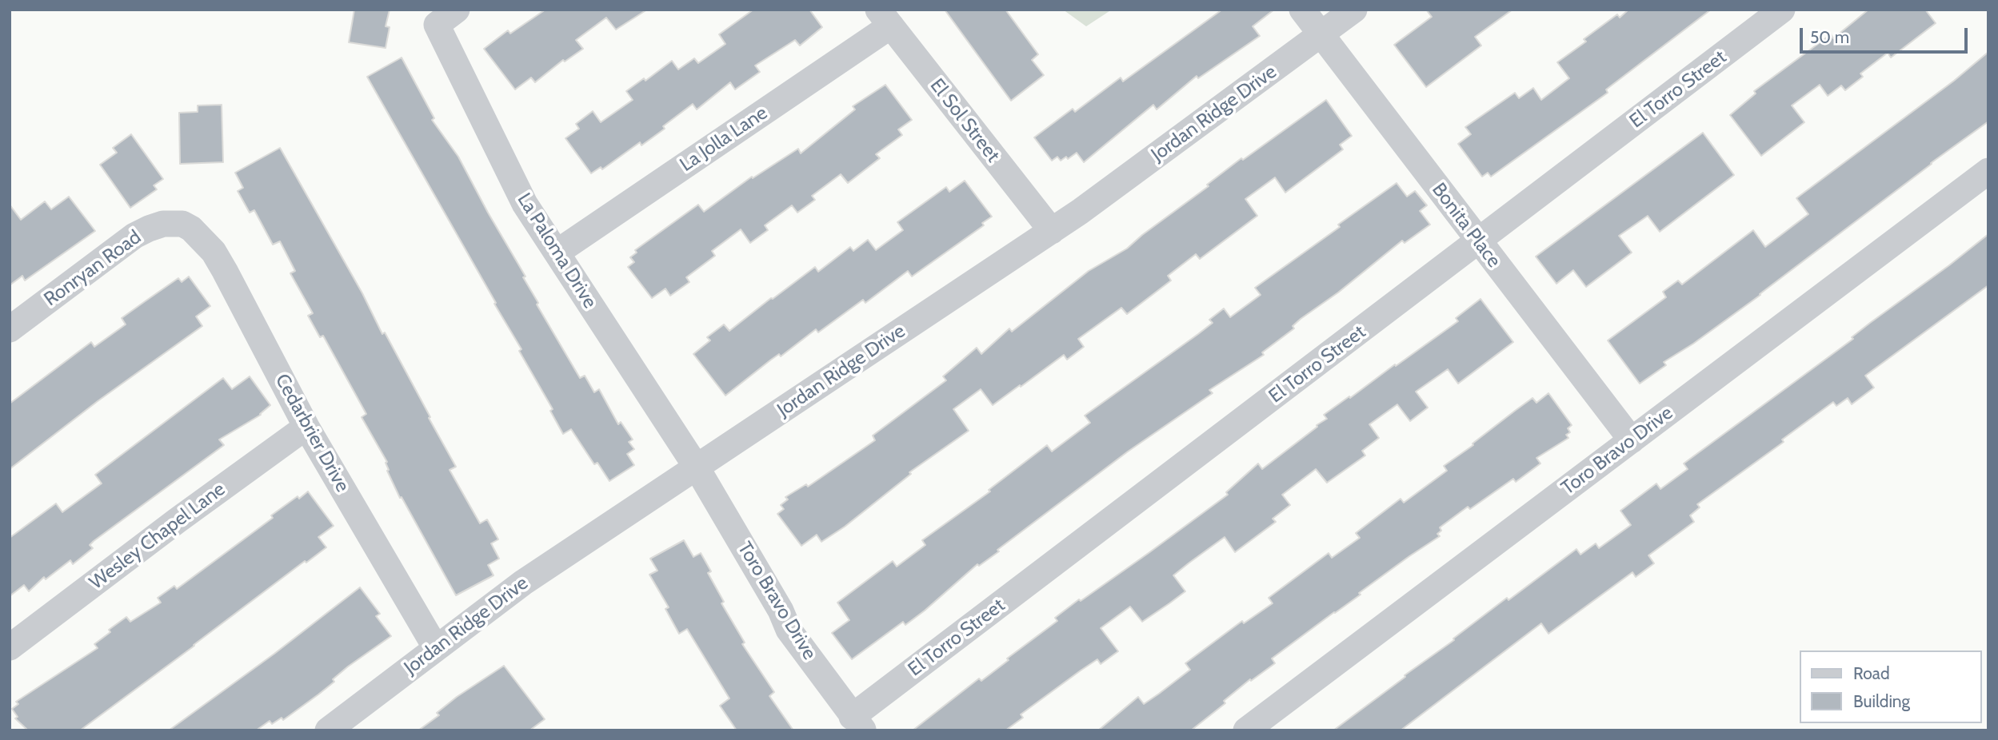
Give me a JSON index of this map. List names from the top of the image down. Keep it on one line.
{"streets":{"street":["El Torro Street","Jordan Ridge Drive","El Sol Street","La Jolla Lane","Bonita Place","La Paloma Drive","Ronryan Road","Cedarbrier Drive","Toro Bravo Drive","Wesley Chapel Lane"]},"crossings":[["El Torro Street","Bonita Place"],["El Torro Street","Toro Bravo Drive"],["Jordan Ridge Drive","El Sol Street"],["Jordan Ridge Drive","Bonita Place"],["Jordan Ridge Drive","La Paloma Drive"],["Jordan Ridge Drive","Cedarbrier Drive"],["Jordan Ridge Drive","Toro Bravo Drive"],["El Sol Street","La Jolla Lane"],["La Jolla Lane","La Paloma Drive"],["Bonita Place","Toro Bravo Drive"],["La Paloma Drive","Toro Bravo Drive"],["Ronryan Road","Cedarbrier Drive"],["Cedarbrier Drive","Wesley Chapel Lane"]],"legend":["Road","Building"],"scale_bar":"50 m"}
